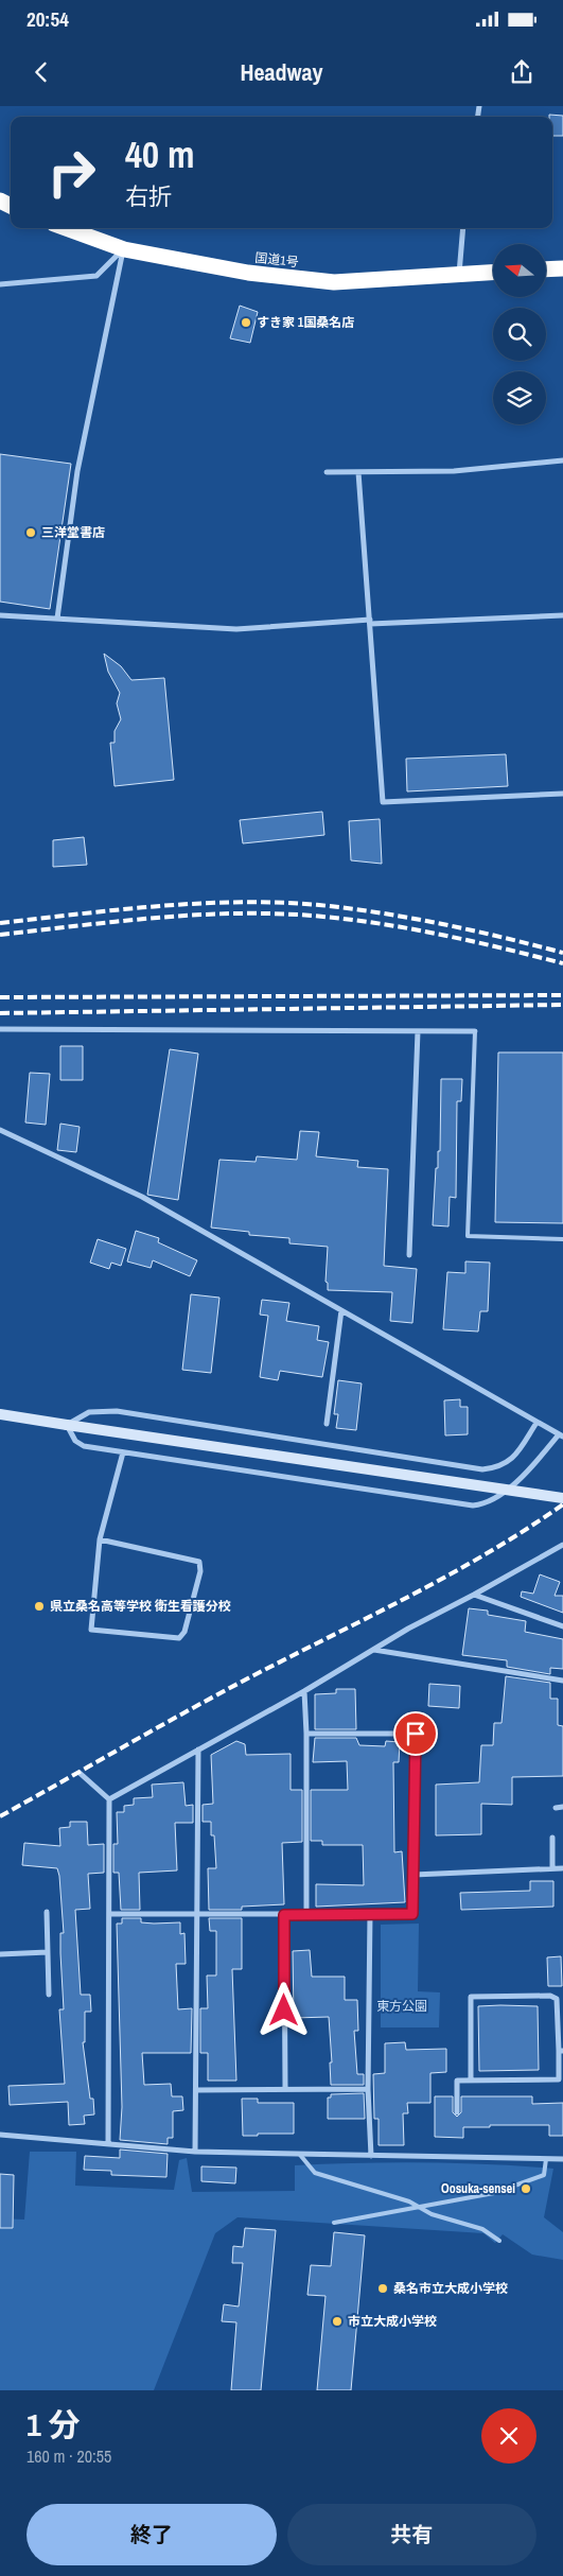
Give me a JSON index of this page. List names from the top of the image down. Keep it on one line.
{"streets":{"highway":["国道1号"]},"parks":["東方公園"],"places":["すき家 1国桑名店","三洋堂書店","県立桑名高等学校 衛生看護分校","Oosuka-sensei","桑名市立大成小学校","市立大成小学校"],"north":"left","page":{"status":"20:54","header":"Headway","turn":["40 m","右折"],"heading":["1 分","160 m · 20:55"],"buttons":["終了","共有"]}}
